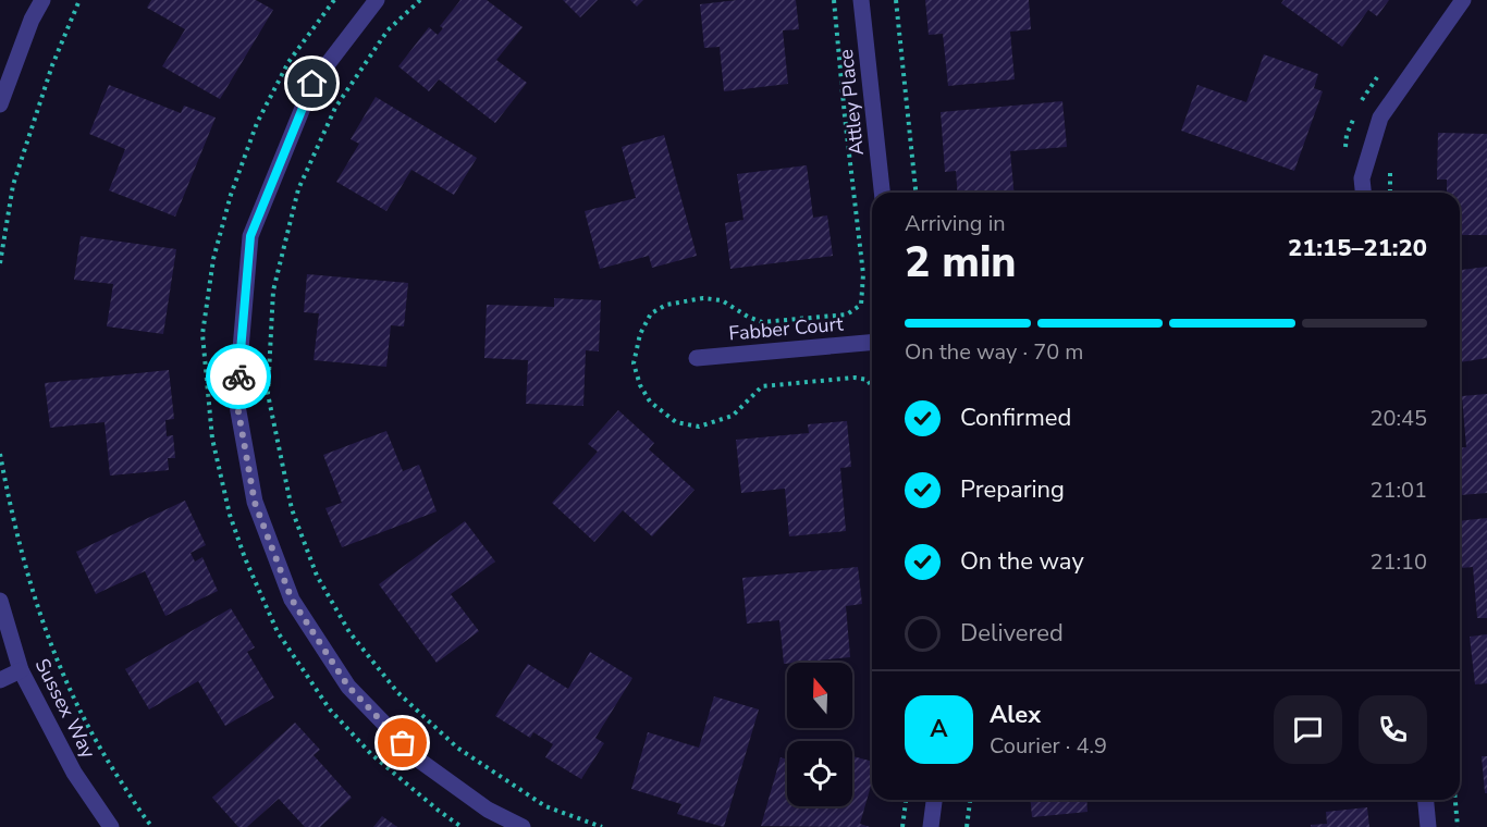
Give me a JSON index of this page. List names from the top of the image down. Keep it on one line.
{"streets":{"street":["Attley Place","Fabber Court","Sussex Way"]},"north":"top","page":{"heading":["2 min","Arriving in","21:15–21:20"],"panel":["Alex","Courier · 4.9"],"bar":"On the way · 70 m","list":[["Confirmed","20:45"],["Preparing","21:01"],["On the way","21:10"],"Delivered"],"round":"A"}}
